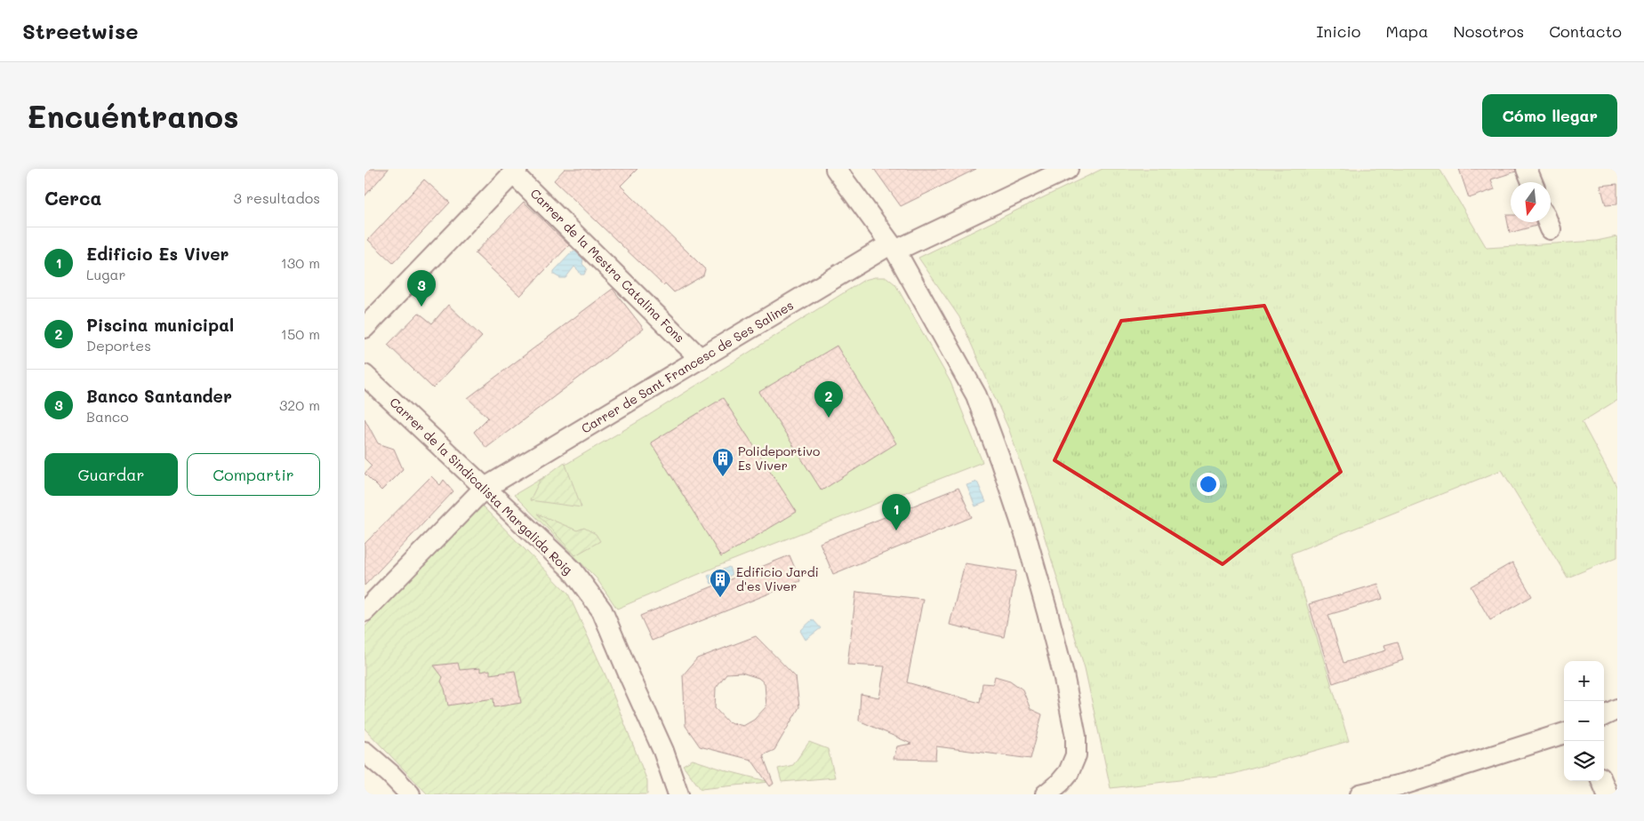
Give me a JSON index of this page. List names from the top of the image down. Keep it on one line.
{"streets":{"street":["Carrer de la Mestra Catalina Fons","Carrer de Sant Francesc de Ses Salines","Carrer de la Sindicalista Margalida Roig"]},"crossings":[["Carrer de la Mestra Catalina Fons","Carrer de Sant Francesc de Ses Salines"],["Carrer de Sant Francesc de Ses Salines","Carrer de la Sindicalista Margalida Roig"]],"places":{"building":["Polideportivo Es Viver","Edificio Jardi d'es Viver"]},"north":"bottom","page":{"header":"Streetwise","nav":["Inicio","Mapa","Nosotros","Contacto"],"buttons":["Cómo llegar",["Guardar","Compartir"]],"title":"Encuéntranos","heading":["Cerca","3 resultados"],"list":[{"mark":"1","name":"Edificio Es Viver","note":"Lugar","value":"130 m"},{"mark":"2","name":"Piscina municipal","note":"Deportes","value":"150 m"},{"mark":"3","name":"Banco Santander","note":"Banco","value":"320 m"}],"pins":["3","2","1"],"map_buttons":["+","−"]}}
